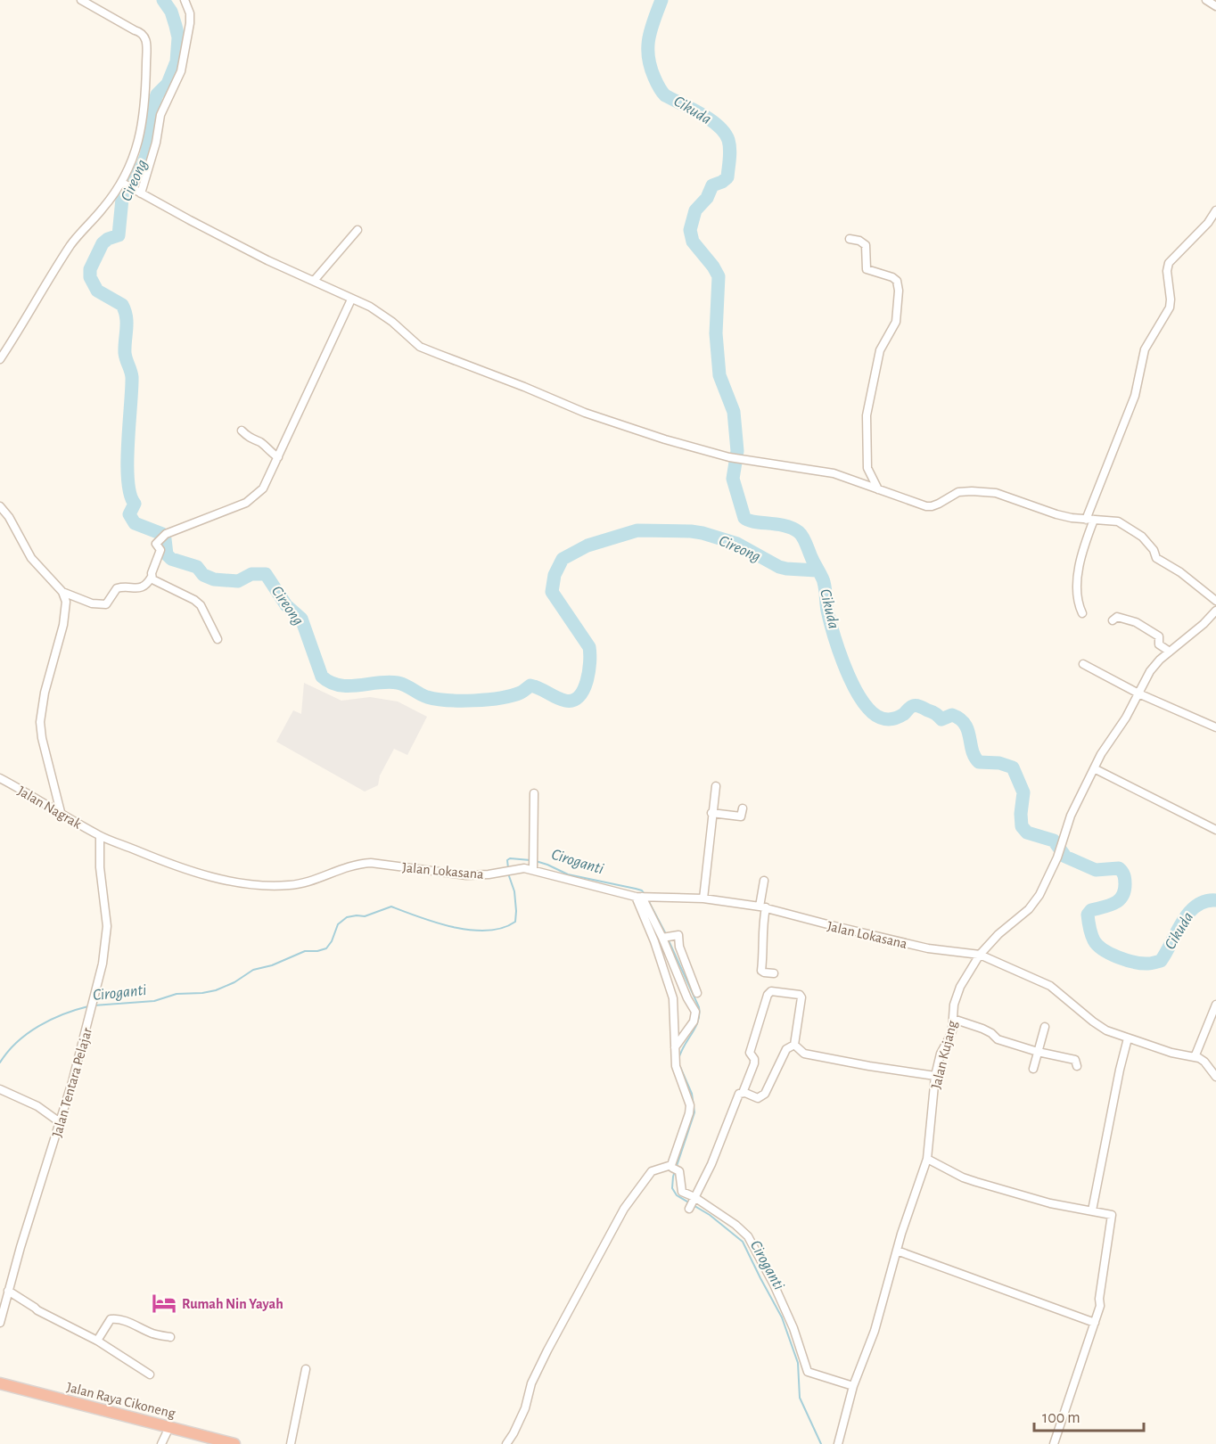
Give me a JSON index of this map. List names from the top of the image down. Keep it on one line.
{"streets":{"highway":["Jalan Raya Cikoneng"],"street":["Jalan Nagrak","Jalan Lokasana","Jalan Kujang","Jalan Tentara Pelajar"]},"crossings":[["Jalan Nagrak","Jalan Lokasana"],["Jalan Nagrak","Jalan Tentara Pelajar"],["Jalan Lokasana","Jalan Kujang"],["Jalan Lokasana","Jalan Tentara Pelajar"]],"water":["Cikuda","Cireong","Ciroganti"],"places":{"hotel":["Rumah Nin Yayah"]},"scale_bar":"100 m"}
